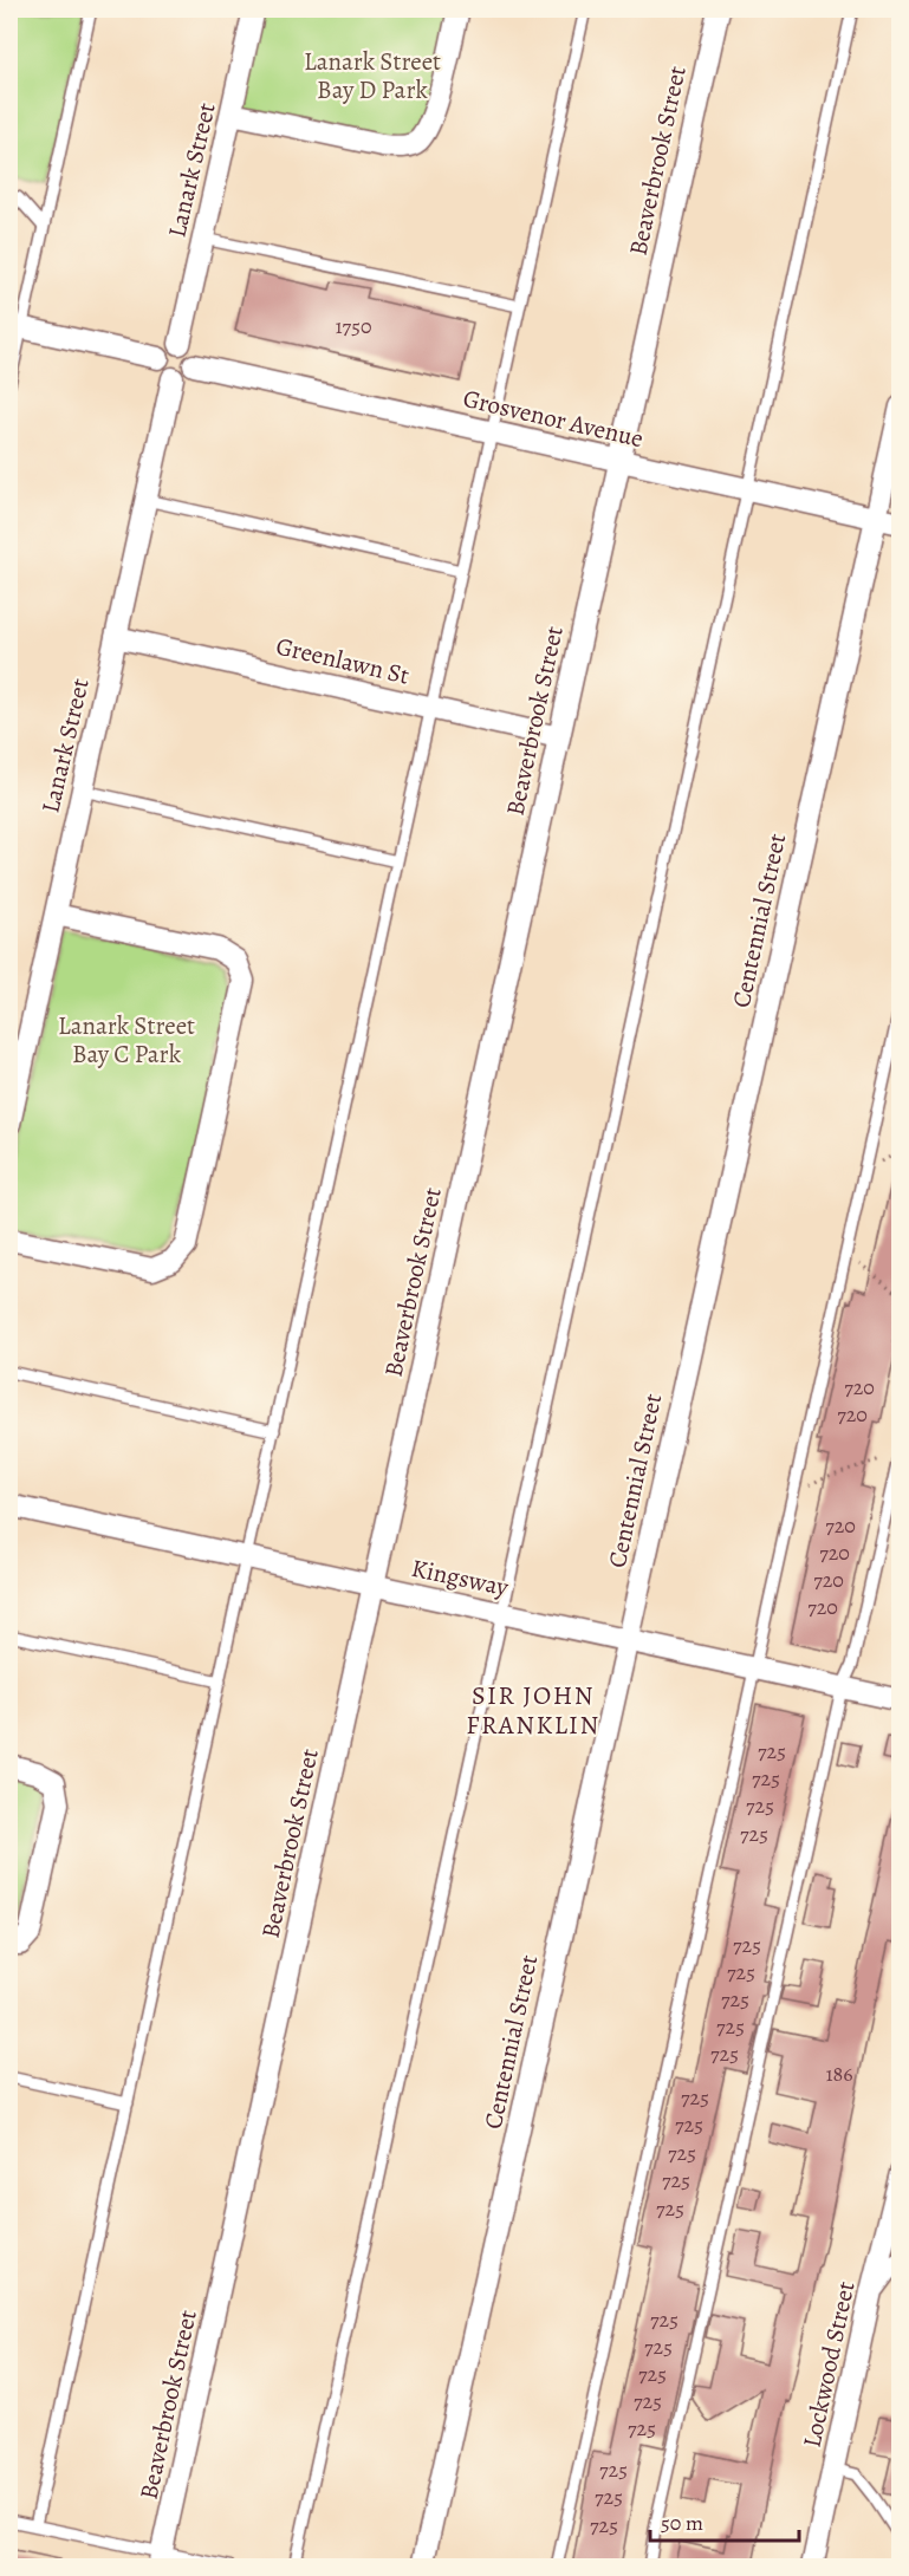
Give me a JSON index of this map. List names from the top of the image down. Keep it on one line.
{"streets":{"street":["Beaverbrook Street","Lanark Street","Grosvenor Avenue","Greenlawn St","Centennial Street","Kingsway","Lockwood Street"]},"crossings":[["Beaverbrook Street","Grosvenor Avenue"],["Beaverbrook Street","Greenlawn St"],["Beaverbrook Street","Kingsway"],["Lanark Street","Grosvenor Avenue"],["Lanark Street","Greenlawn St"],["Grosvenor Avenue","Centennial Street"],["Centennial Street","Kingsway"]],"districts":["SIR JOHN FRANKLIN"],"parks":["Lanark Street Bay D Park","Lanark Street Bay C Park"],"house_numbers":["1750","720","720","720","720","720","720","725","725","725","725","725","725","725","725","725","186","725","725","725","725","725","725","725","725","725","725","725","725","725"],"scale_bar":"50 m"}
